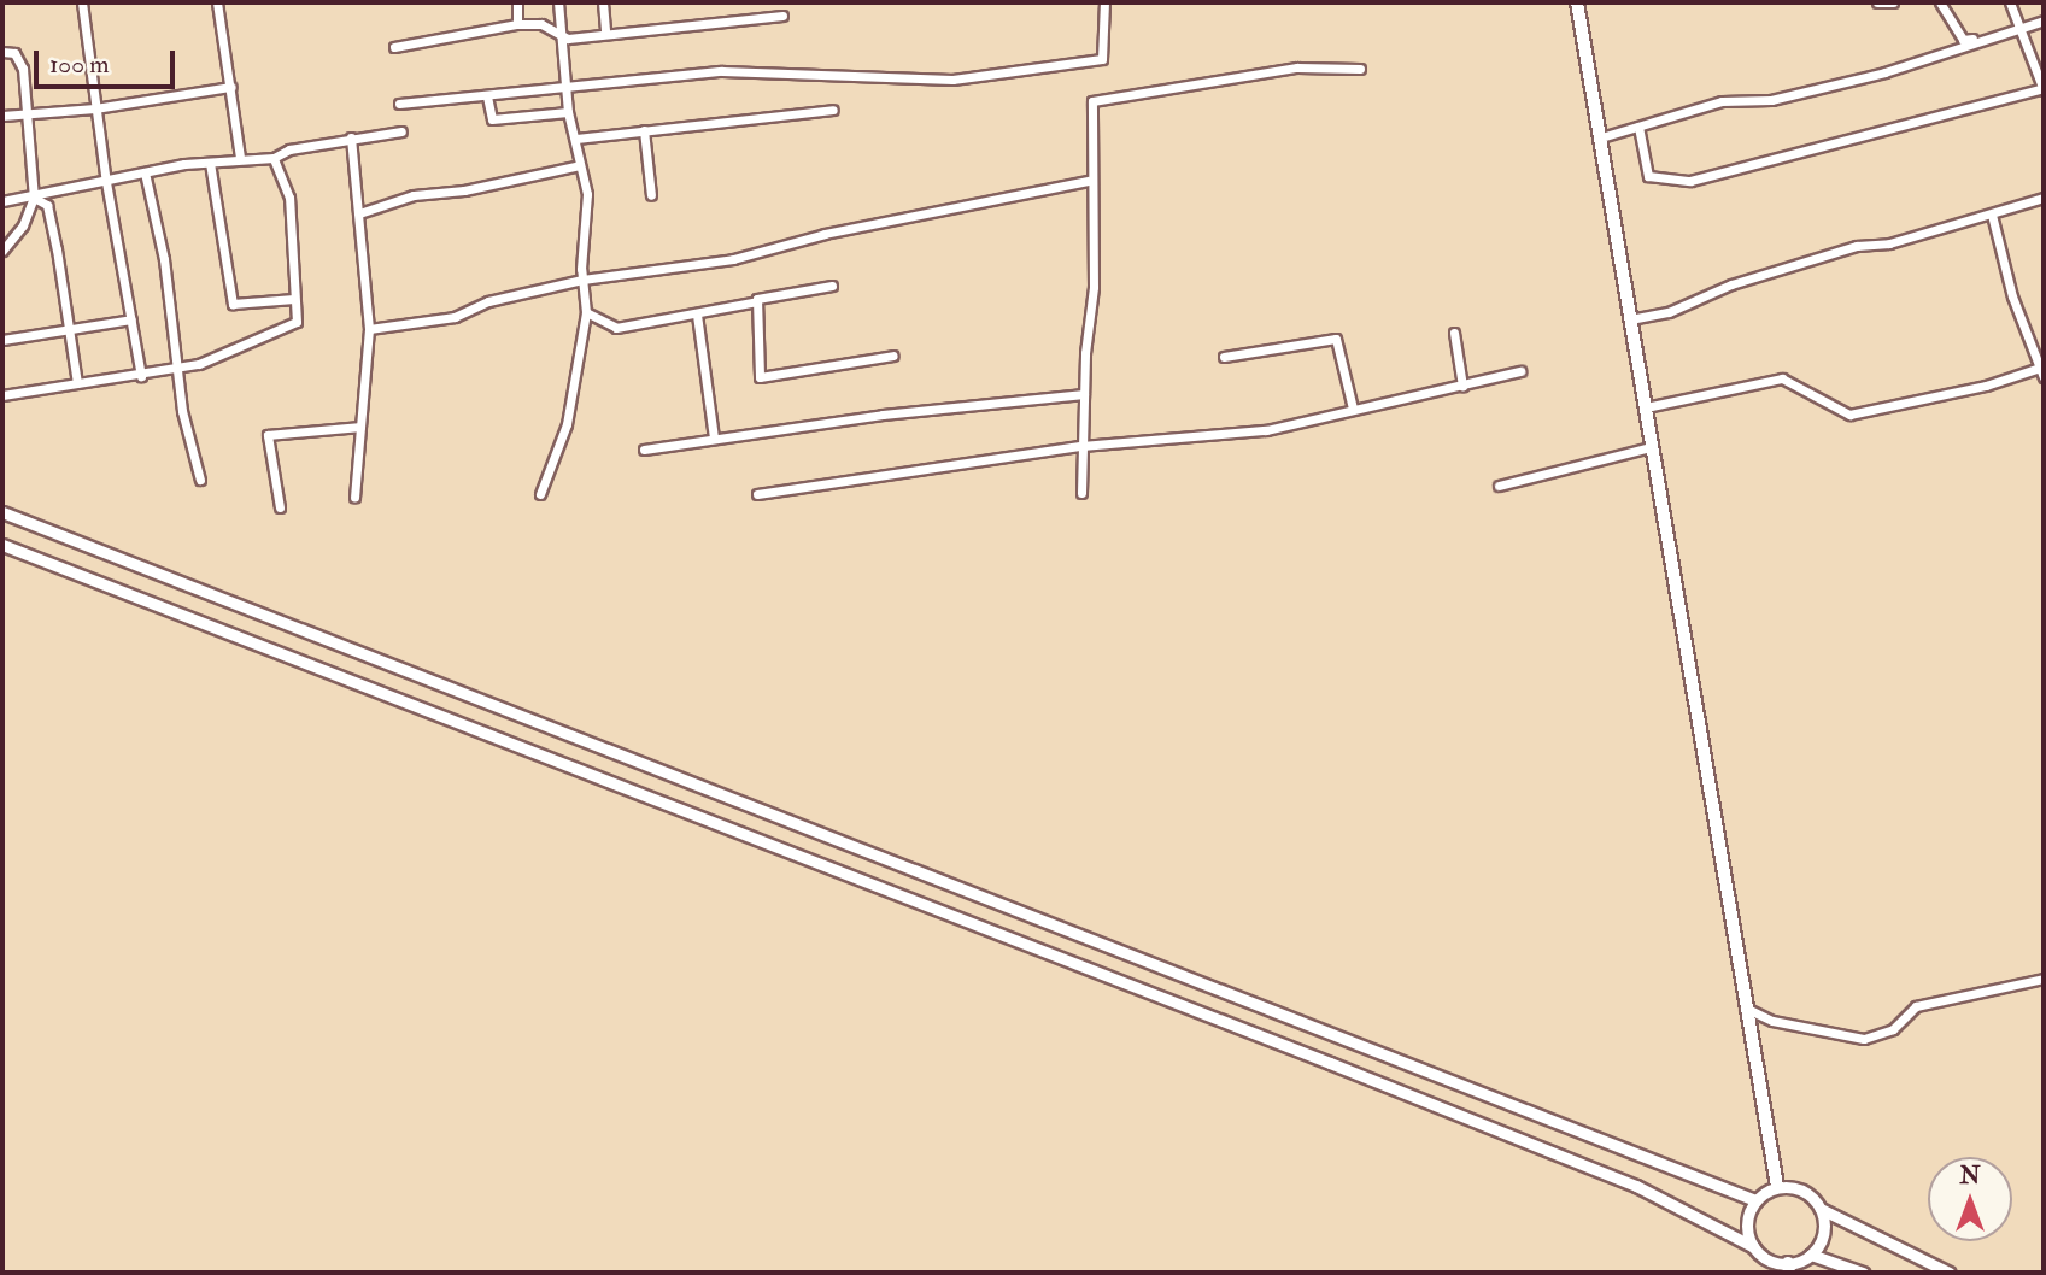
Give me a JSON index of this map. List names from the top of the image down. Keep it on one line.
{"scale_bar":"100 m","north":"top"}
